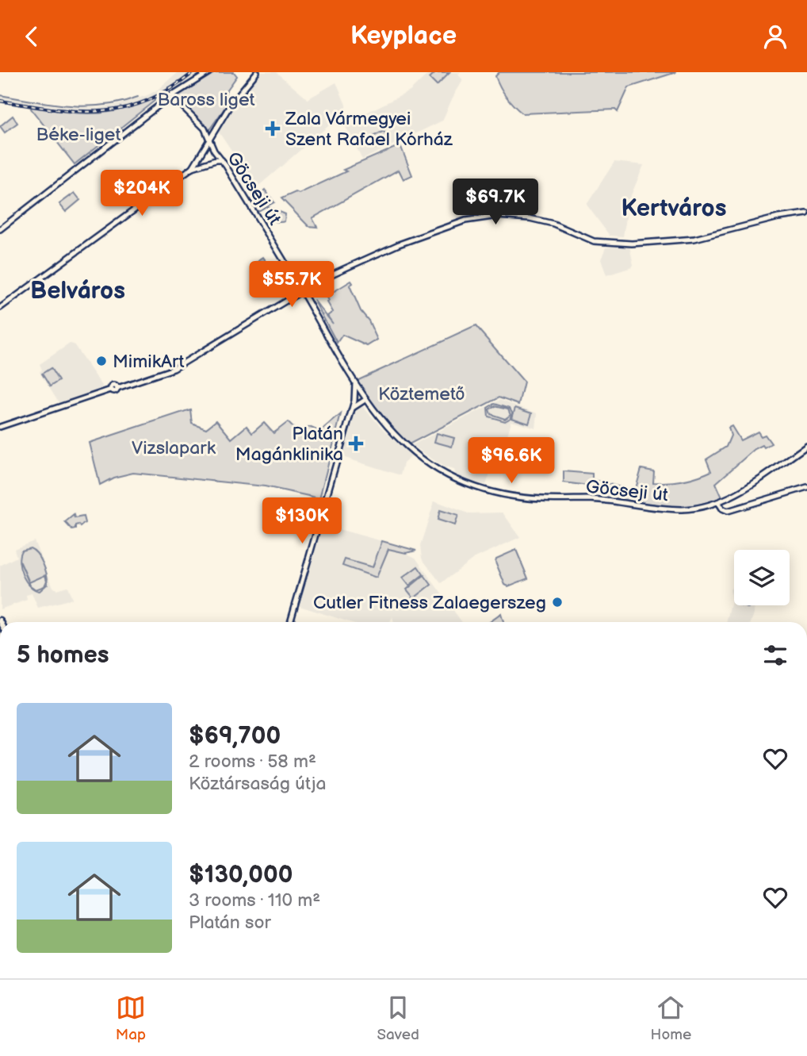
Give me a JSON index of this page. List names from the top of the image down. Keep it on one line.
{"streets":{"street":["Göcseji út"]},"districts":["Kertváros","Belváros"],"parks":["Baross liget","Béke-liget","Köztemető","Vizslapark"],"places":{"health":["Zala Vármegyei Szent Rafael Kórház","Platán Magánklinika"],"other":["MimikArt","Cutler Fitness Zalaegerszeg"]},"page":{"header":"Keyplace","price":["$204K","$69.7K","$55.7K","$96.6K","$130K"],"heading":"5 homes","list":[{"name":"$69,700","note":"2 rooms · 58 m² · Köztársaság útja"},{"name":"$130,000","note":"3 rooms · 110 m² · Platán sor"}],"tabs":["Map","Saved","Home"]}}
